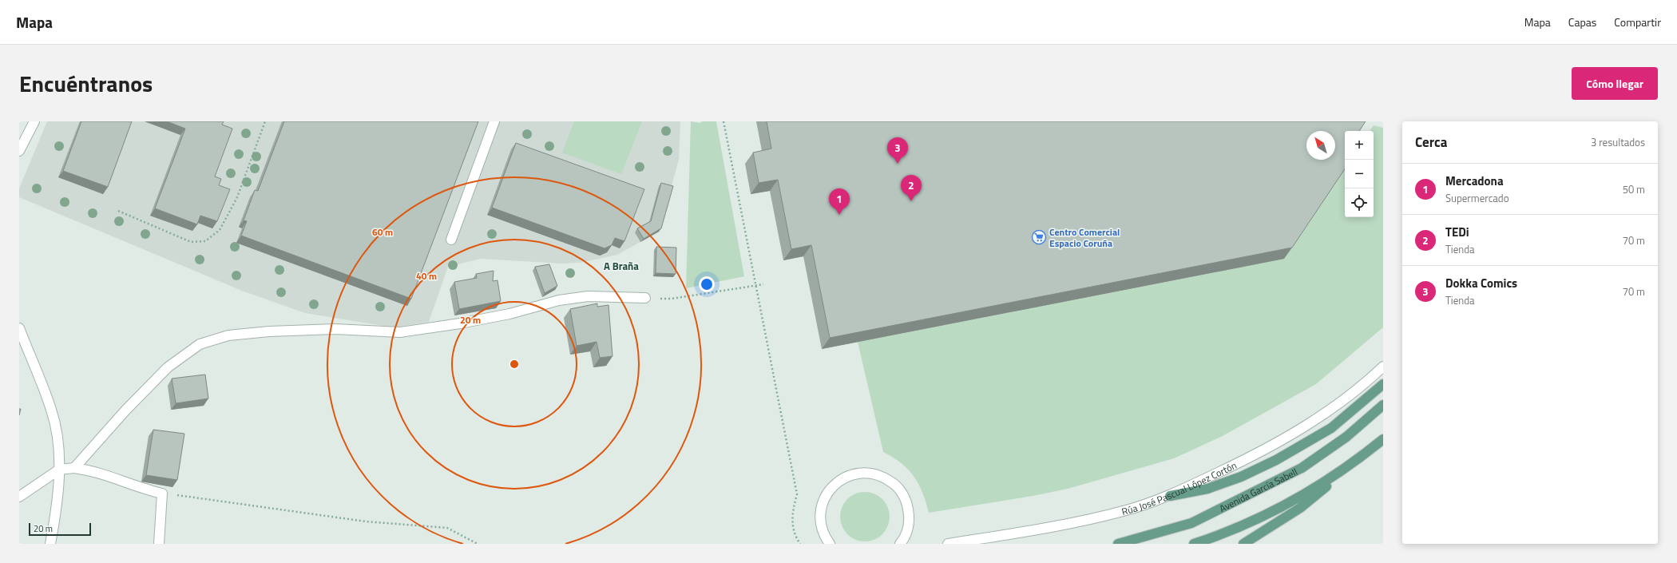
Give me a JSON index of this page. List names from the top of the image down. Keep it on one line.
{"streets":{"main road":["Avenida García Sabell"],"street":["Rúa José Pascual López Cortón"]},"districts":["A Braña"],"places":{"supermarket":["Centro Comercial Espacio Coruña"]},"scale_bar":"20 m","north":"top left","page":{"header":"Mapa","nav":["Mapa","Capas","Compartir"],"title":"Encuéntranos","buttons":"Cómo llegar","heading":["Cerca","3 resultados"],"map_buttons":["+","−"],"pins":["3","2","1"],"list":[{"mark":"1","name":"Mercadona","note":"Supermercado","value":"50 m"},{"mark":"2","name":"TEDi","note":"Tienda","value":"70 m"},{"mark":"3","name":"Dokka Comics","note":"Tienda","value":"70 m"}],"scale":"20 m"},"rings":["60 m","40 m","20 m"]}
